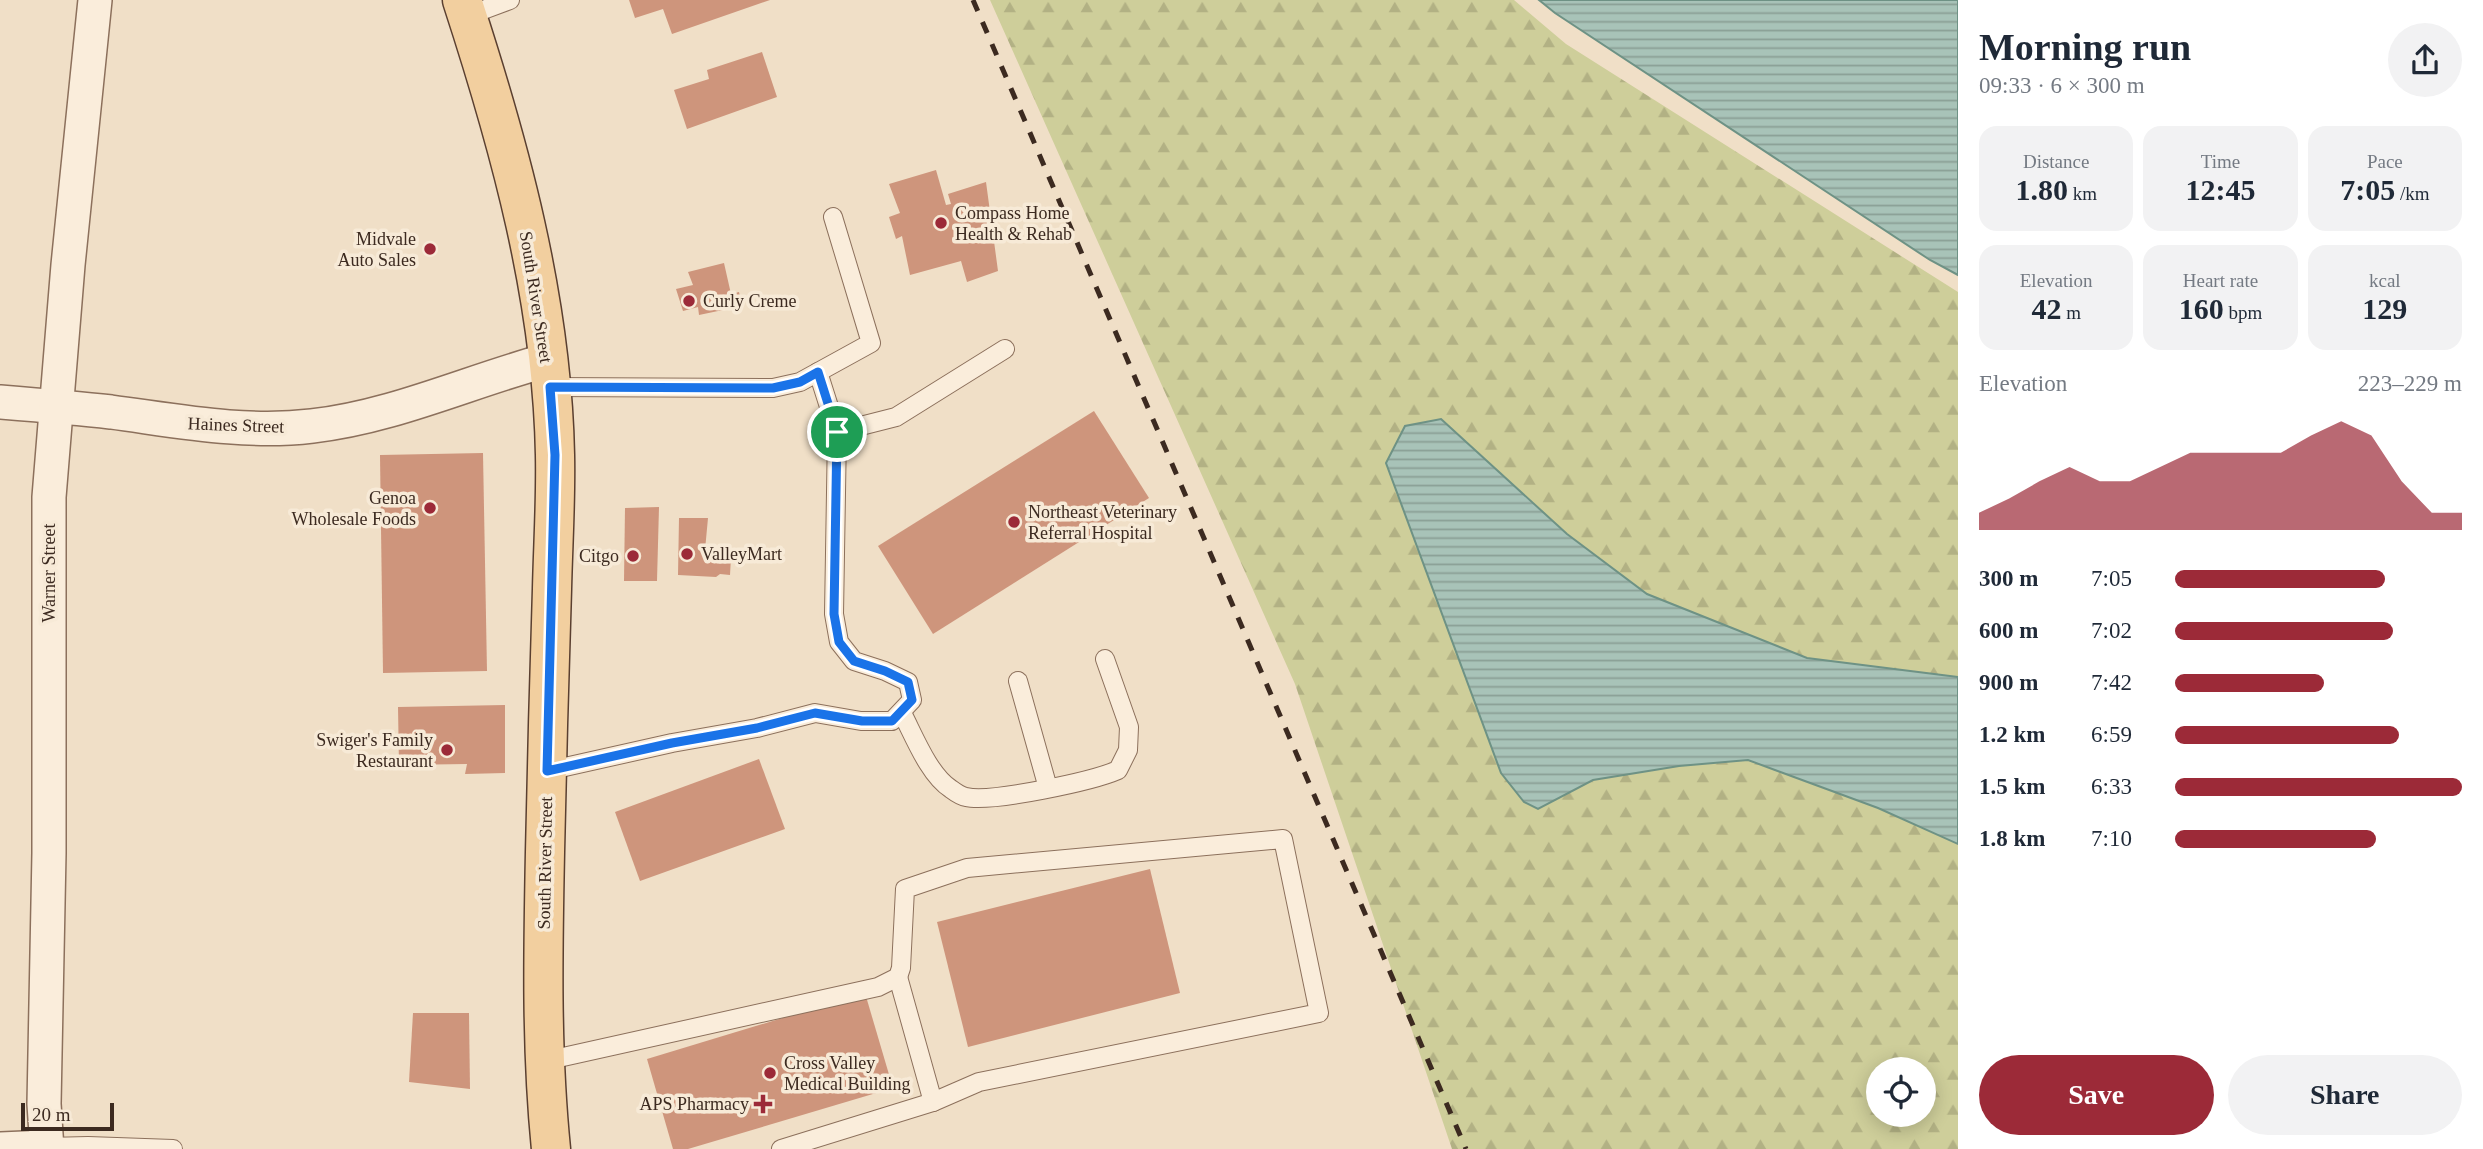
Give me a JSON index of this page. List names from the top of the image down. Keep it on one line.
{"streets":{"main road":["South River Street"],"street":["Haines Street","Warner Street"]},"crossings":[["South River Street","Haines Street"],["Haines Street","Warner Street"]],"places":{"other":["Compass Home Health & Rehab","Midvale Auto Sales","Curly Creme","Genoa Wholesale Foods","Northeast Veterinary Referral Hospital","ValleyMart","Citgo","Swiger's Family Restaurant","Cross Valley Medical Building"],"health":["APS Pharmacy"]},"scale_bar":"20 m","page":{"heading":["Morning run","09:33 · 6 × 300 m"],"stats":[["Distance","1.80 km"],["Time","12:45"],["Pace","7:05 /km"],["Elevation","42 m"],["Heart rate","160 bpm"],["kcal","129"]],"chart":["Elevation","223–229 m"],"list":[{"name":"300 m","note":"7:05"},{"name":"600 m","note":"7:02"},{"name":"900 m","note":"7:42"},{"name":"1.2 km","note":"6:59"},{"name":"1.5 km","note":"6:33"},{"name":"1.8 km","note":"7:10"}],"buttons":["Save","Share"],"scale":"20 m"}}
